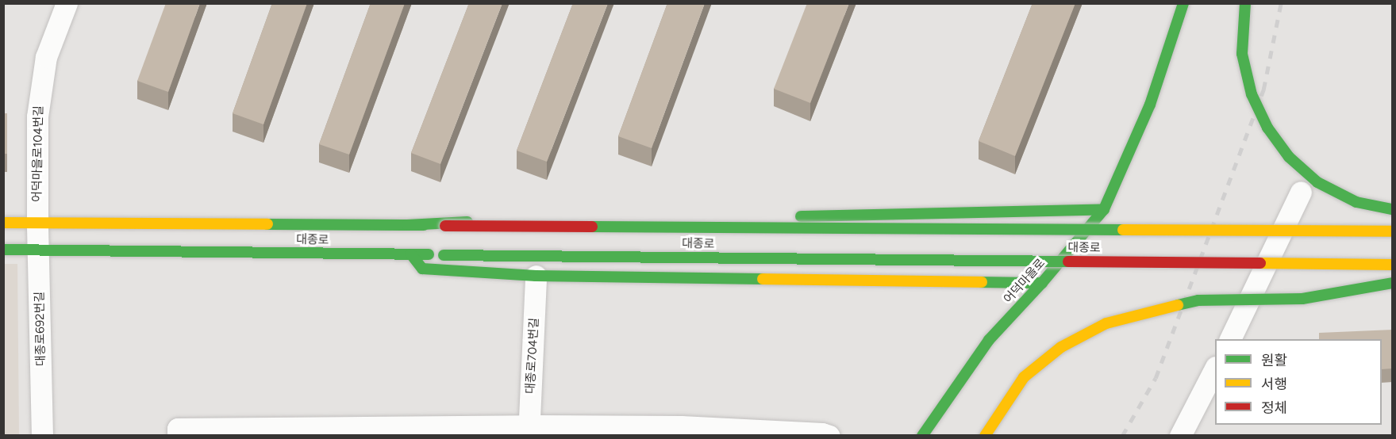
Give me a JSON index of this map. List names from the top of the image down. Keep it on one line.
{"streets":{"main road":["대종로","어덕마을로"],"street":["어덕마을로104번길","대종로692번길","대종로704번길"]},"crossings":[["어덕마을로104번길","대종로"],["어덕마을로104번길","대종로692번길"],["대종로","대종로692번길"]],"legend":["원활","서행","정체"]}
